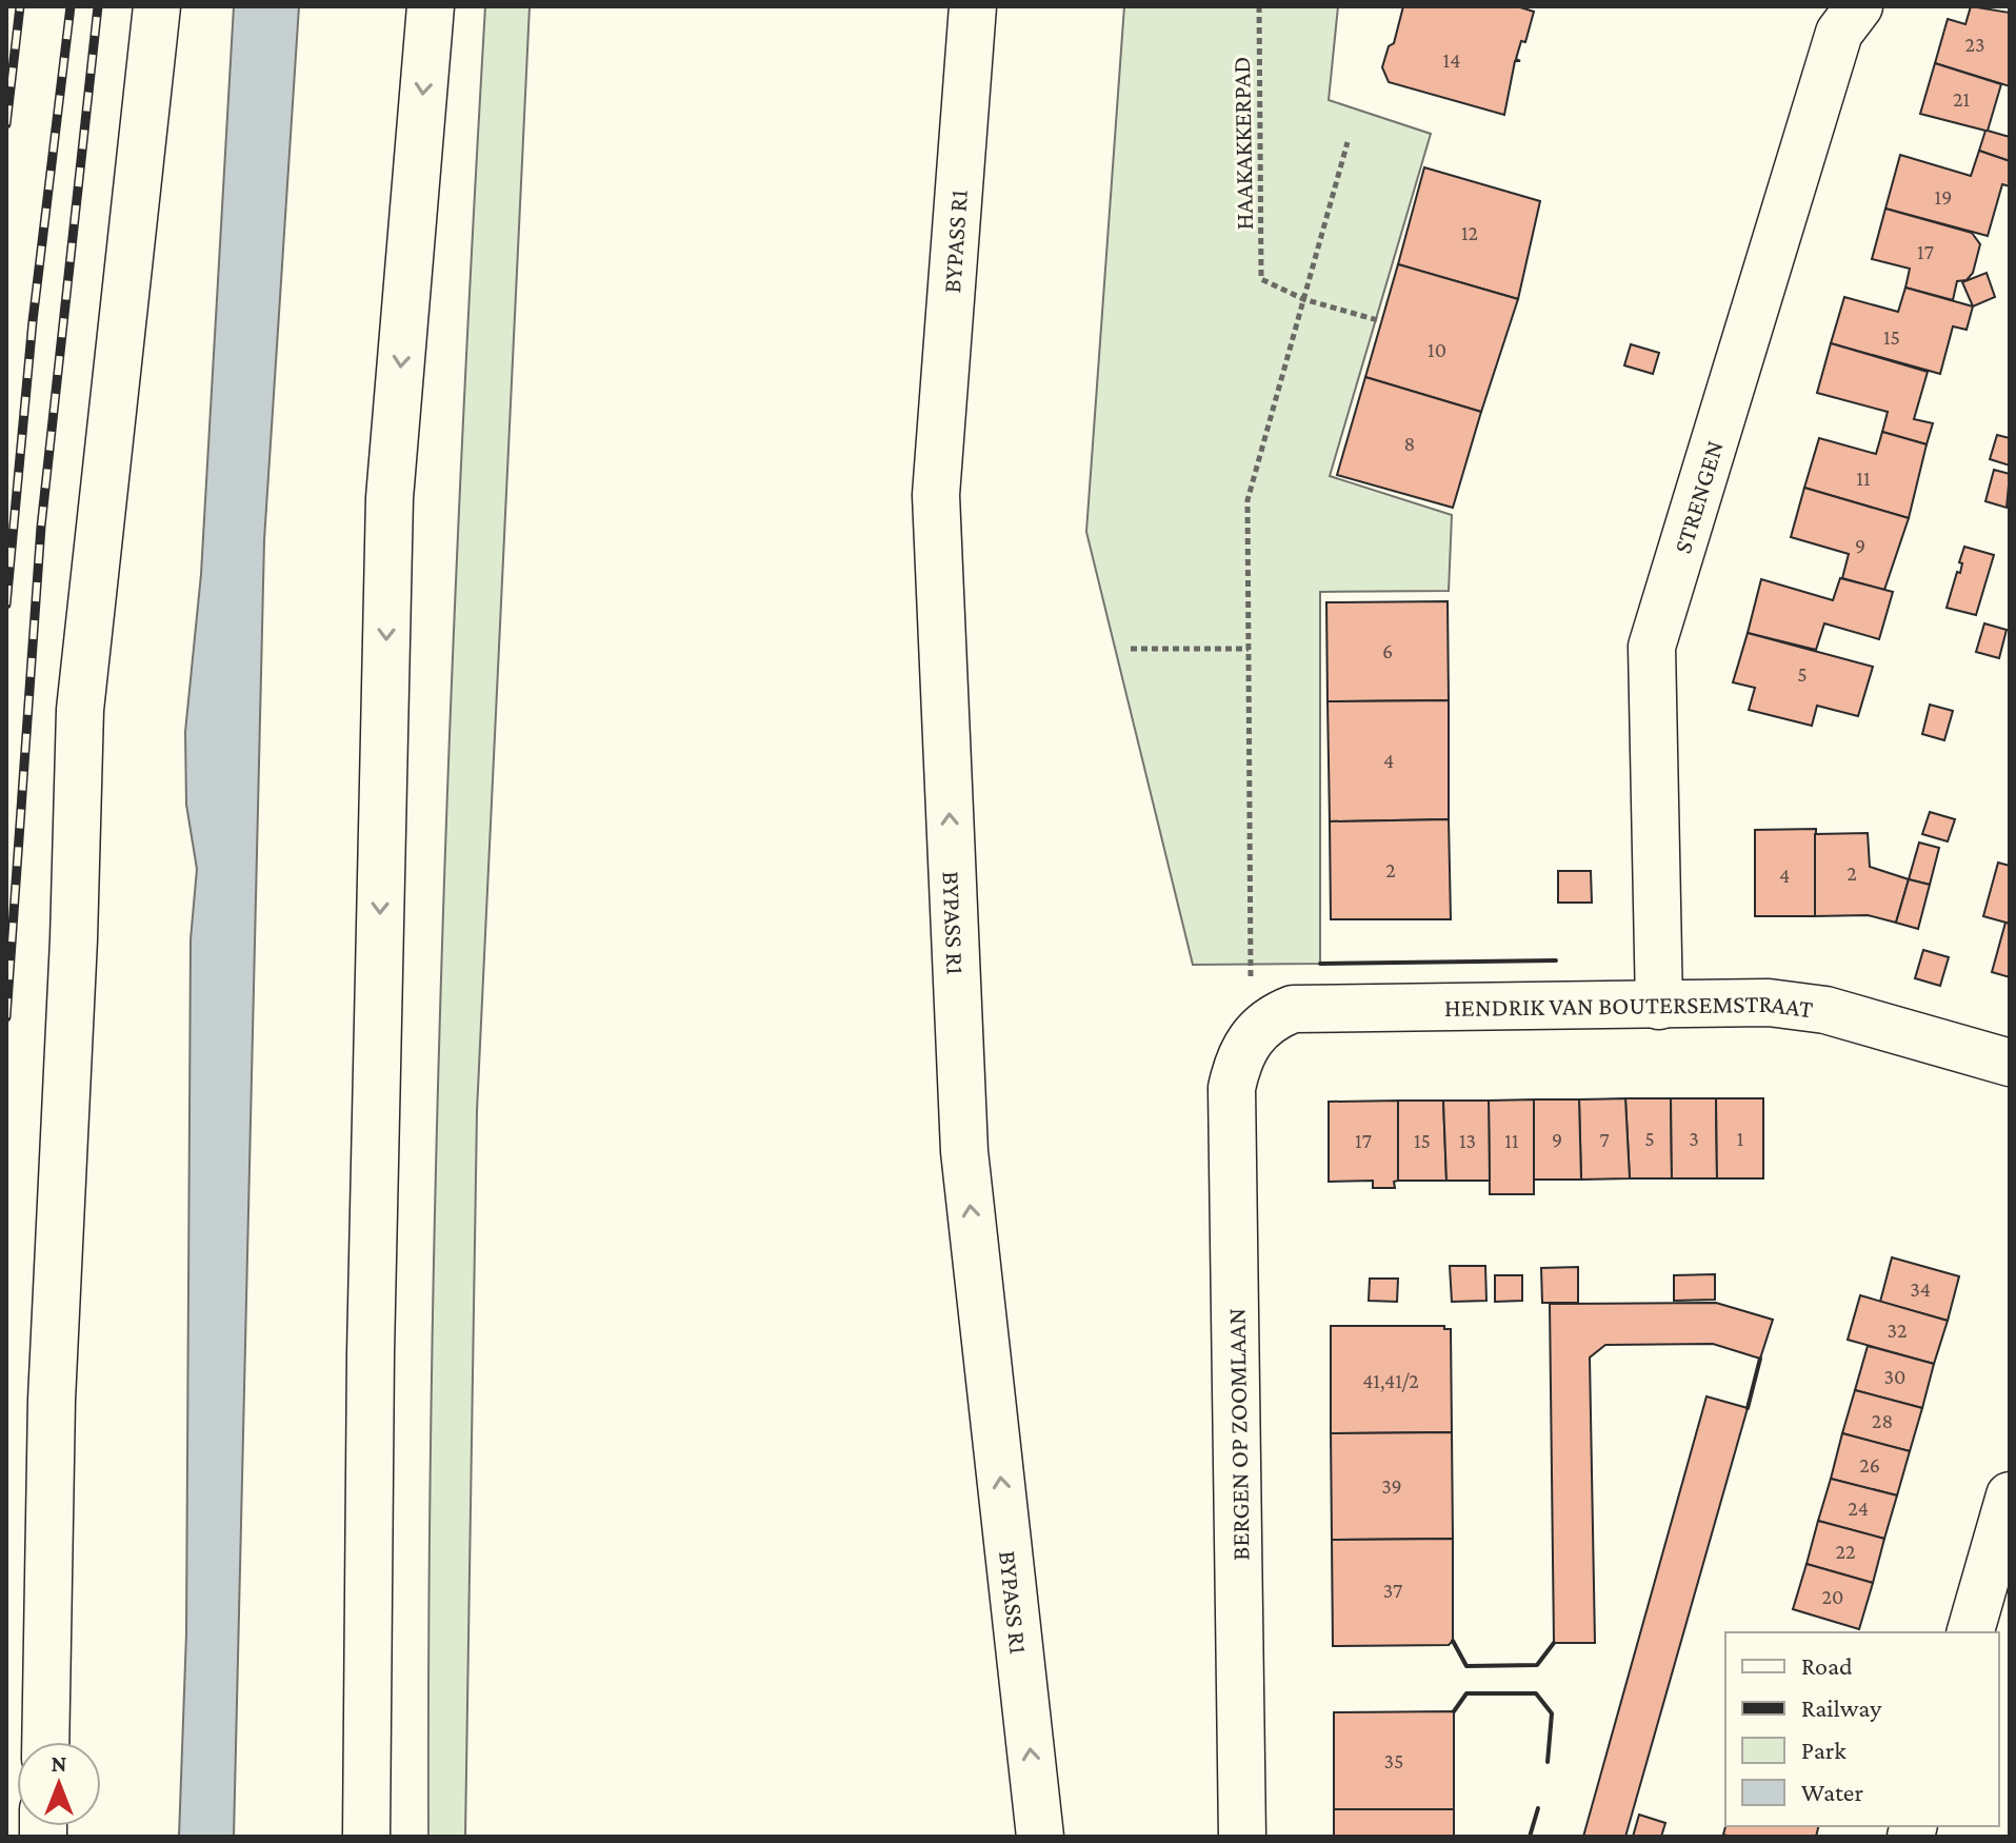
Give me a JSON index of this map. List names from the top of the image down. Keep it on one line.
{"streets":{"main road":["BYPASS R1","STRENGEN","HENDRIK VAN BOUTERSEMSTRAAT","BERGEN OP ZOOMLAAN"],"path":["HAAKAKKERPAD"]},"crossings":[["STRENGEN","HENDRIK VAN BOUTERSEMSTRAAT"],["HENDRIK VAN BOUTERSEMSTRAAT","BERGEN OP ZOOMLAAN"]],"one_way":["BYPASS R1"],"house_numbers":["23","14","21","19","12","17","15","10","8","11","9","6","5","4","2","2","4","5","3","1","9","7","17","15","13","11","34","32","30","41,41/2","28","26","39","24","22","37","20","35"],"legend":["Road","Railway","Park","Water"],"north":"top"}
